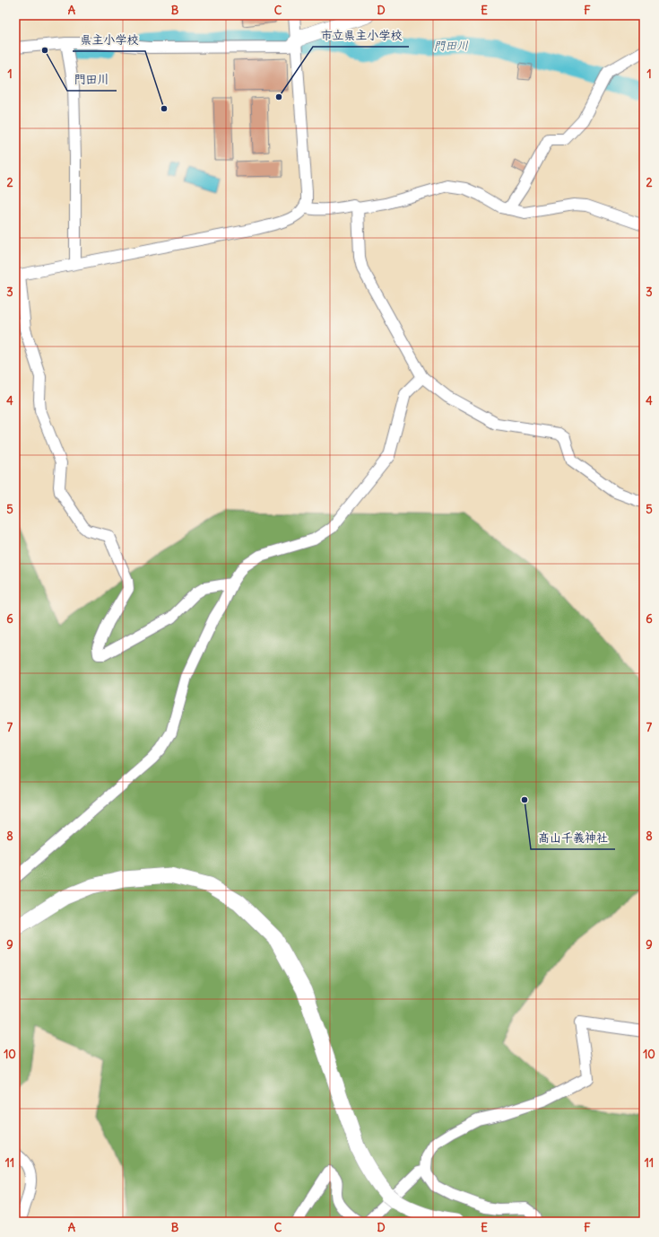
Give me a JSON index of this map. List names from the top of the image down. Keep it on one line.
{"water":["門田川"],"places":["門田川","市立県主小学校","県主小学校","髙山千義神社"],"grid":{"columns":["A","B","C","D","E","F"],"rows":["1","2","3","4","5","6","7","8","9","10","11"]}}
